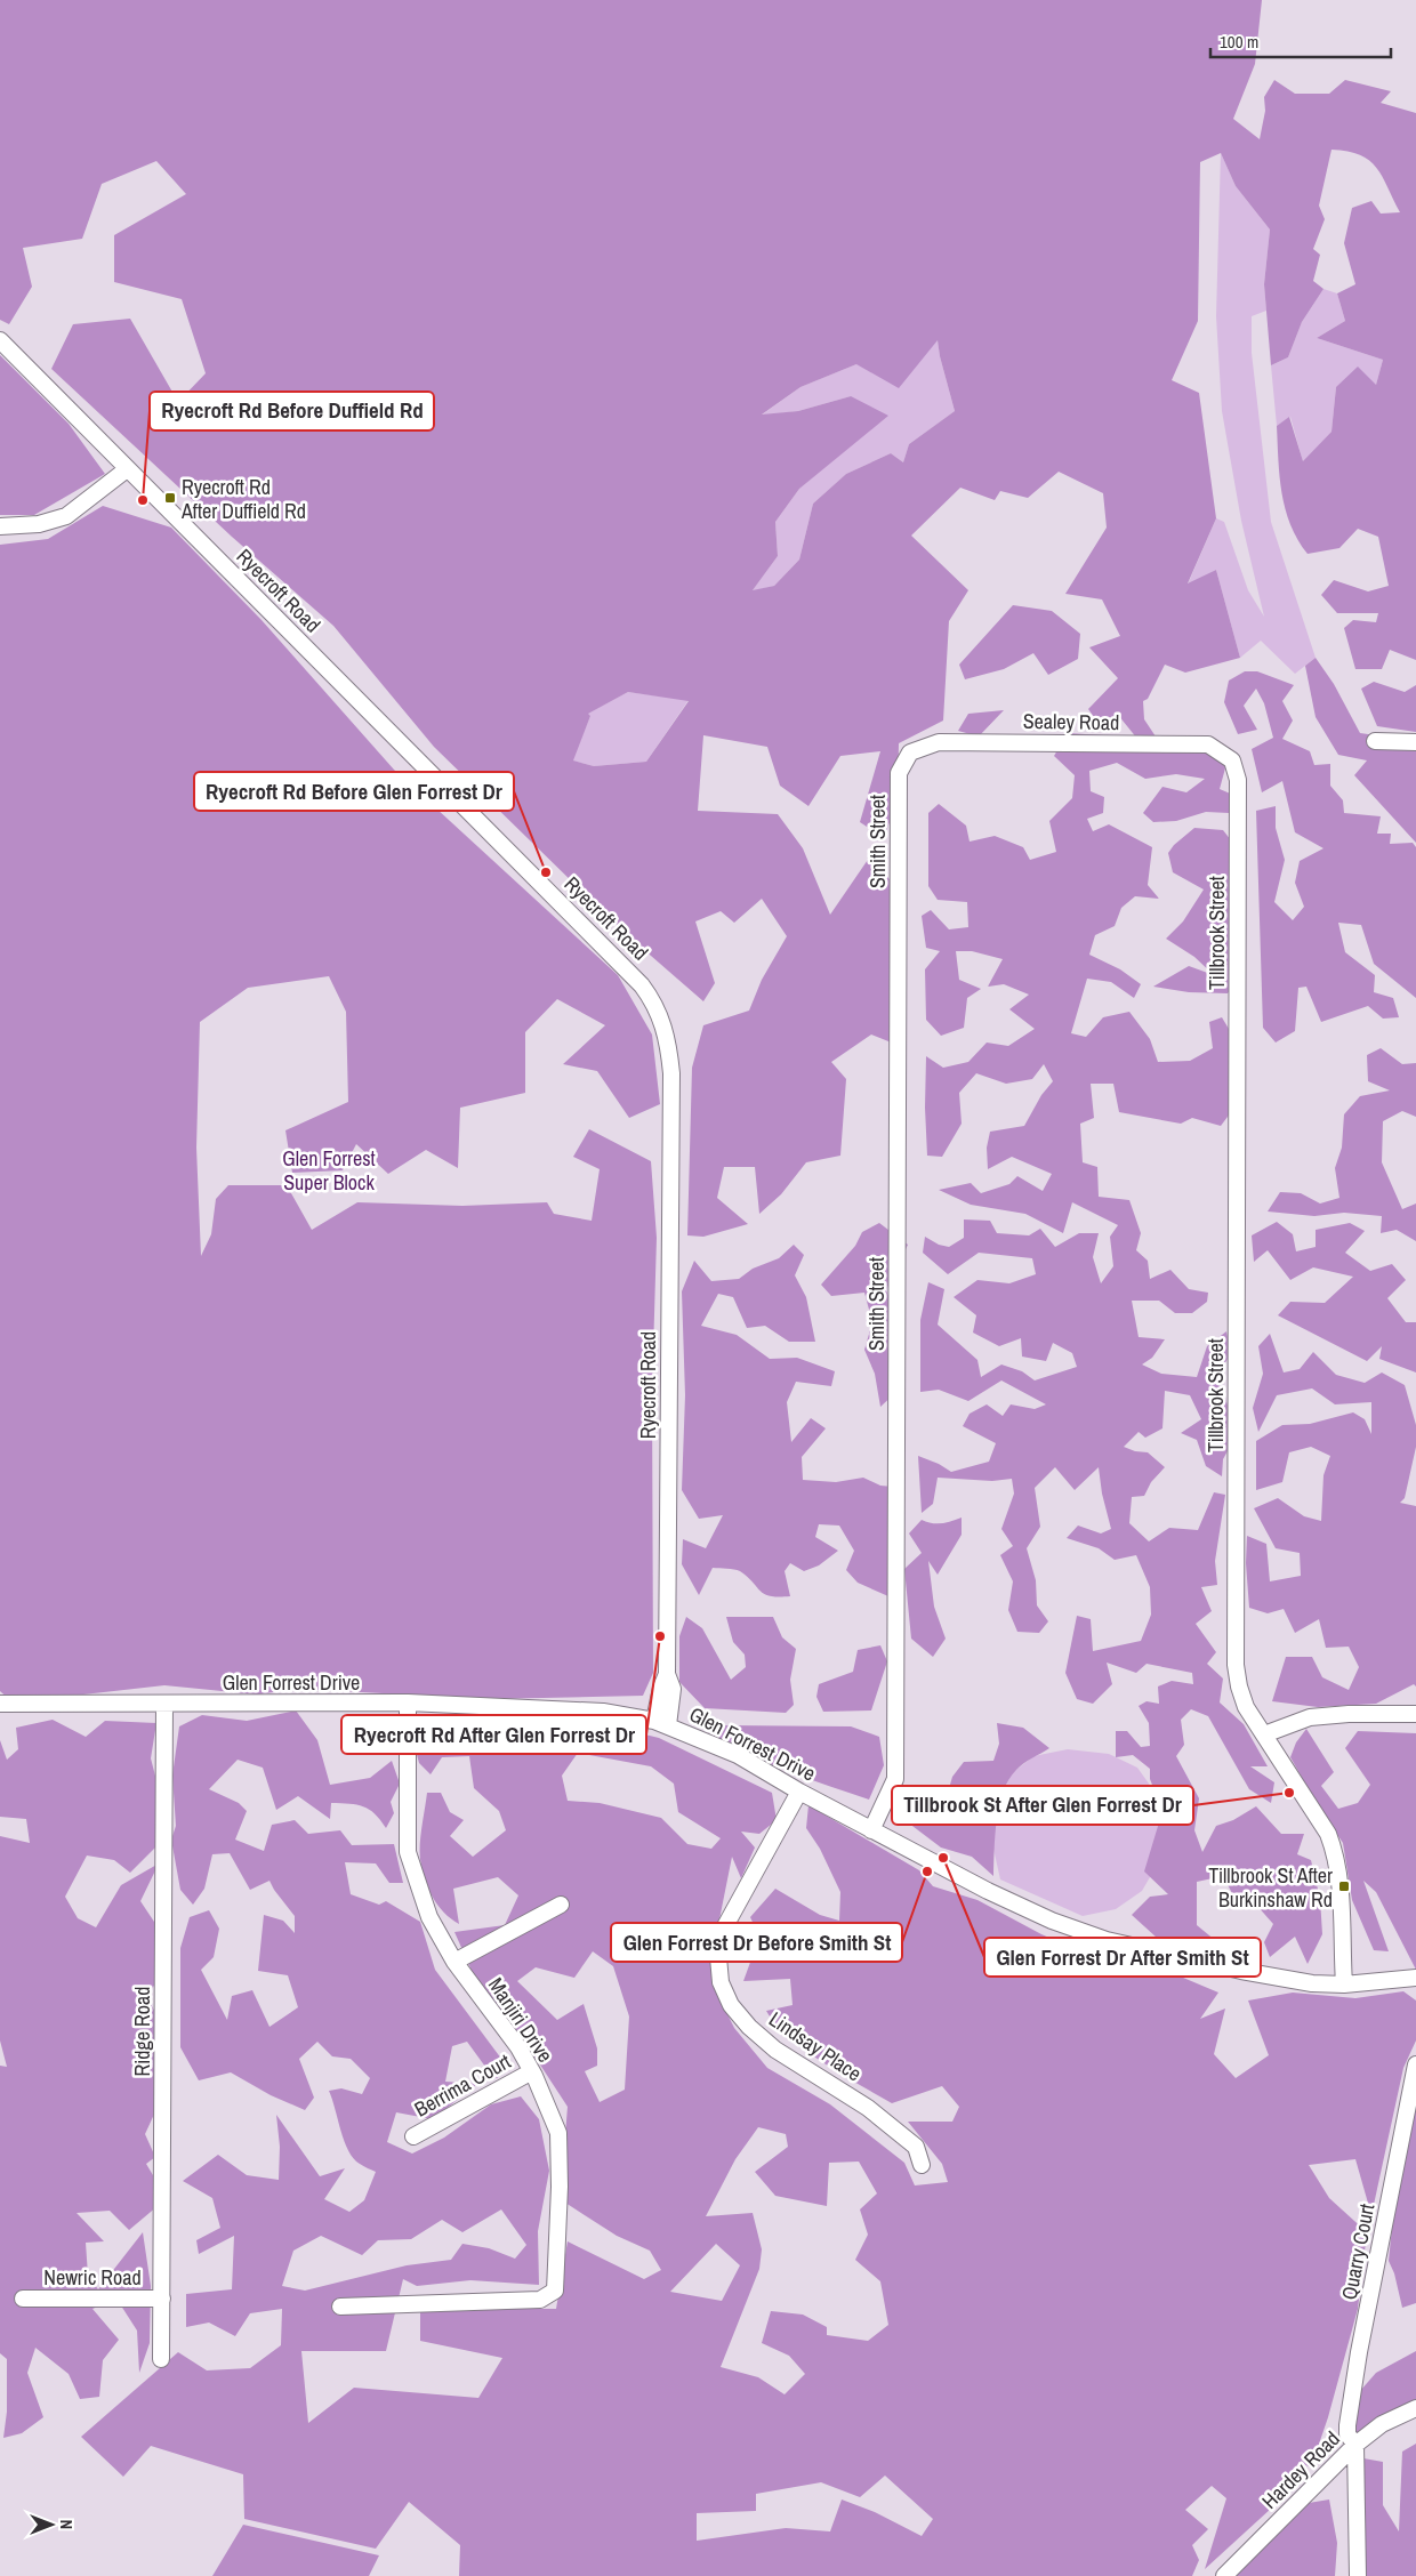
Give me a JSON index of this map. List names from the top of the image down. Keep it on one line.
{"streets":{"street":["Ryecroft Road","Sealey Road","Smith Street","Tillbrook Street","Glen Forrest Drive","Manjiri Drive","Ridge Road","Lindsay Place","Berrima Court","Quarry Court","Newric Road","Hardey Road"]},"crossings":[["Ryecroft Road","Glen Forrest Drive"],["Sealey Road","Smith Street"],["Sealey Road","Tillbrook Street"],["Smith Street","Glen Forrest Drive"],["Tillbrook Street","Glen Forrest Drive"],["Glen Forrest Drive","Manjiri Drive"],["Glen Forrest Drive","Ridge Road"],["Glen Forrest Drive","Lindsay Place"],["Manjiri Drive","Berrima Court"],["Ridge Road","Newric Road"],["Quarry Court","Hardey Road"]],"parks":["Glen Forrest Super Block"],"places":{"transit":["Ryecroft Rd After Duffield Rd","Tillbrook St After Burkinshaw Rd"],"other":["Ryecroft Rd Before Duffield Rd","Ryecroft Rd Before Glen Forrest Dr","Ryecroft Rd After Glen Forrest Dr","Tillbrook St After Glen Forrest Dr","Glen Forrest Dr After Smith St","Glen Forrest Dr Before Smith St"]},"scale_bar":"100 m","north":"right"}
